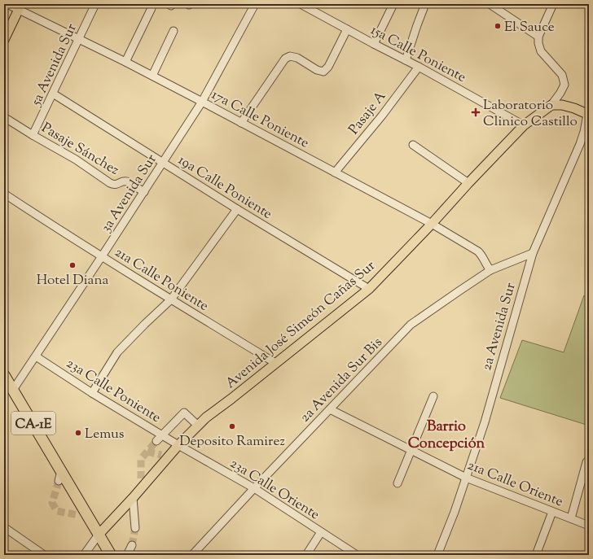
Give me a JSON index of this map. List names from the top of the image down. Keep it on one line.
{"streets":{"highway":["CA-1E"],"main road":["Avenida José Simeón Cañas Sur"],"street":["15a Calle Poniente","5a Avenida Sur","Pasaje A","17a Calle Poniente","Pasaje Sánchez","19a Calle Poniente","3a Avenida Sur","21a Calle Poniente","2a Avenida Sur","2a Avenida Sur Bis","23a Calle Poniente","21a Calle Oriente","23a Calle Oriente"]},"crossings":[["15a Calle Poniente","Pasaje A"],["15a Calle Poniente","Avenida José Simeón Cañas Sur"],["5a Avenida Sur","17a Calle Poniente"],["5a Avenida Sur","Pasaje Sánchez"],["5a Avenida Sur","19a Calle Poniente"],["Pasaje A","17a Calle Poniente"],["17a Calle Poniente","3a Avenida Sur"],["17a Calle Poniente","Avenida José Simeón Cañas Sur"],["17a Calle Poniente","2a Avenida Sur Bis"],["Pasaje Sánchez","3a Avenida Sur"],["19a Calle Poniente","3a Avenida Sur"],["19a Calle Poniente","Avenida José Simeón Cañas Sur"],["3a Avenida Sur","21a Calle Poniente"],["3a Avenida Sur","23a Calle Poniente"],["3a Avenida Sur","CA-1E"],["21a Calle Poniente","Avenida José Simeón Cañas Sur"],["Avenida José Simeón Cañas Sur","23a Calle Poniente"],["Avenida José Simeón Cañas Sur","CA-1E"],["Avenida José Simeón Cañas Sur","23a Calle Oriente"],["2a Avenida Sur","2a Avenida Sur Bis"],["2a Avenida Sur","21a Calle Oriente"],["2a Avenida Sur Bis","21a Calle Oriente"],["2a Avenida Sur Bis","23a Calle Oriente"],["23a Calle Poniente","23a Calle Oriente"]],"districts":["Barrio Concepción"],"places":{"other":["El Sauce","Hotel Diana","Deposito Ramirez","Lemus"],"health":["Laboratorio Clinico Castillo"]}}
